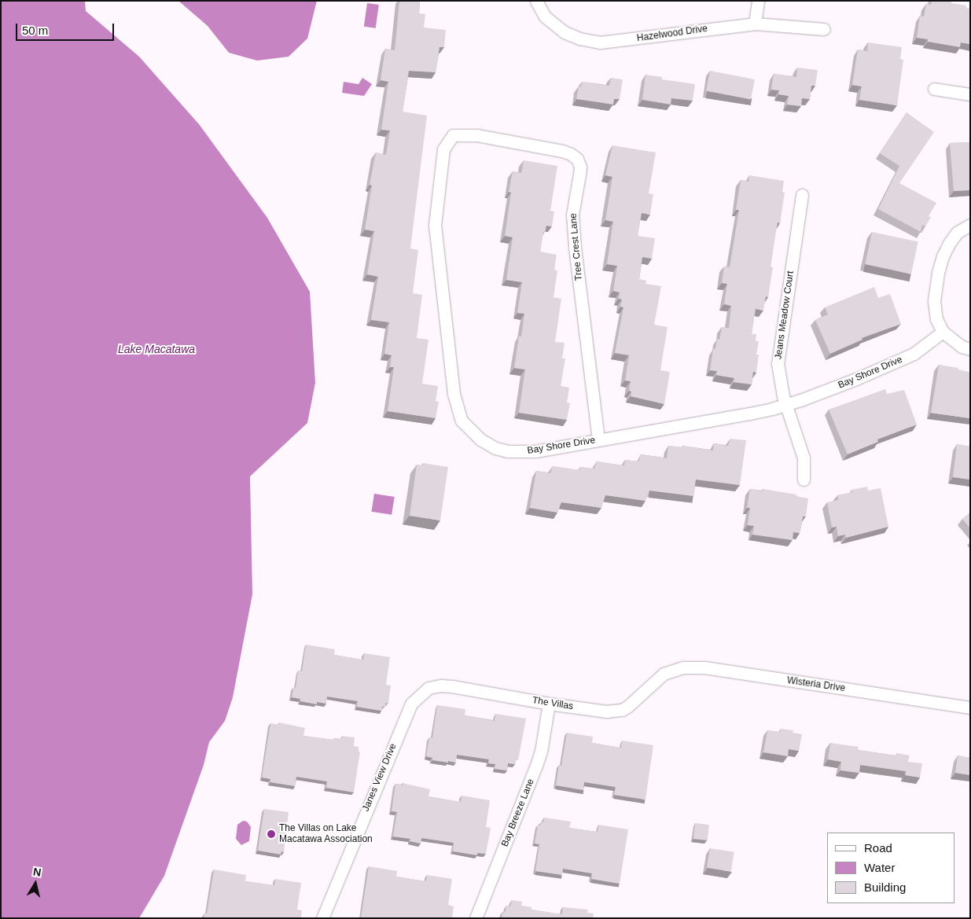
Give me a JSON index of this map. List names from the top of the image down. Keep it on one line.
{"streets":{"street":["Hazelwood Drive","Tree Crest Lane","Jeans Meadow Court","Bay Shore Drive","Wisteria Drive","The Villas","Janes View Drive","Bay Breeze Lane"]},"crossings":[["Tree Crest Lane","Bay Shore Drive"],["Jeans Meadow Court","Bay Shore Drive"],["Wisteria Drive","The Villas"],["The Villas","Janes View Drive"],["The Villas","Bay Breeze Lane"]],"water":["Lake Macatawa"],"places":["The Villas on Lake Macatawa Association"],"legend":["Road","Water","Building"],"scale_bar":"50 m","north":"top"}
